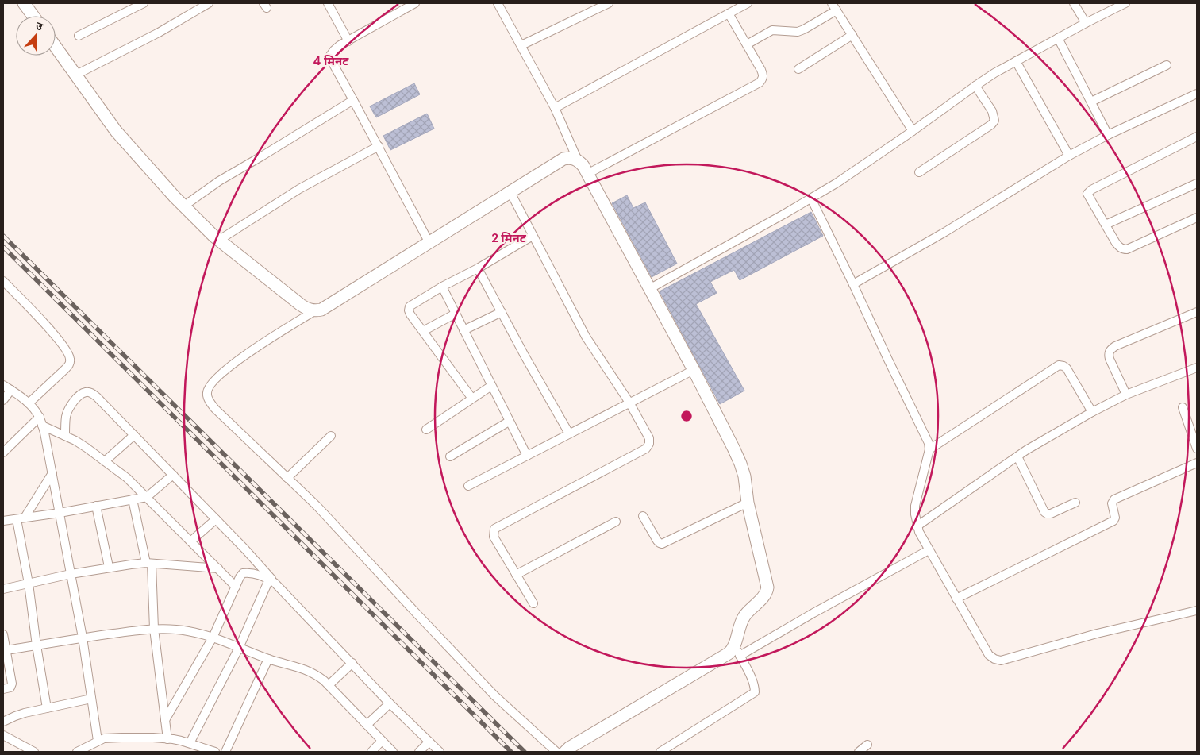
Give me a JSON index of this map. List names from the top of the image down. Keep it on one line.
{"north":"top","rings":["4 मिनट","2 मिनट"]}
